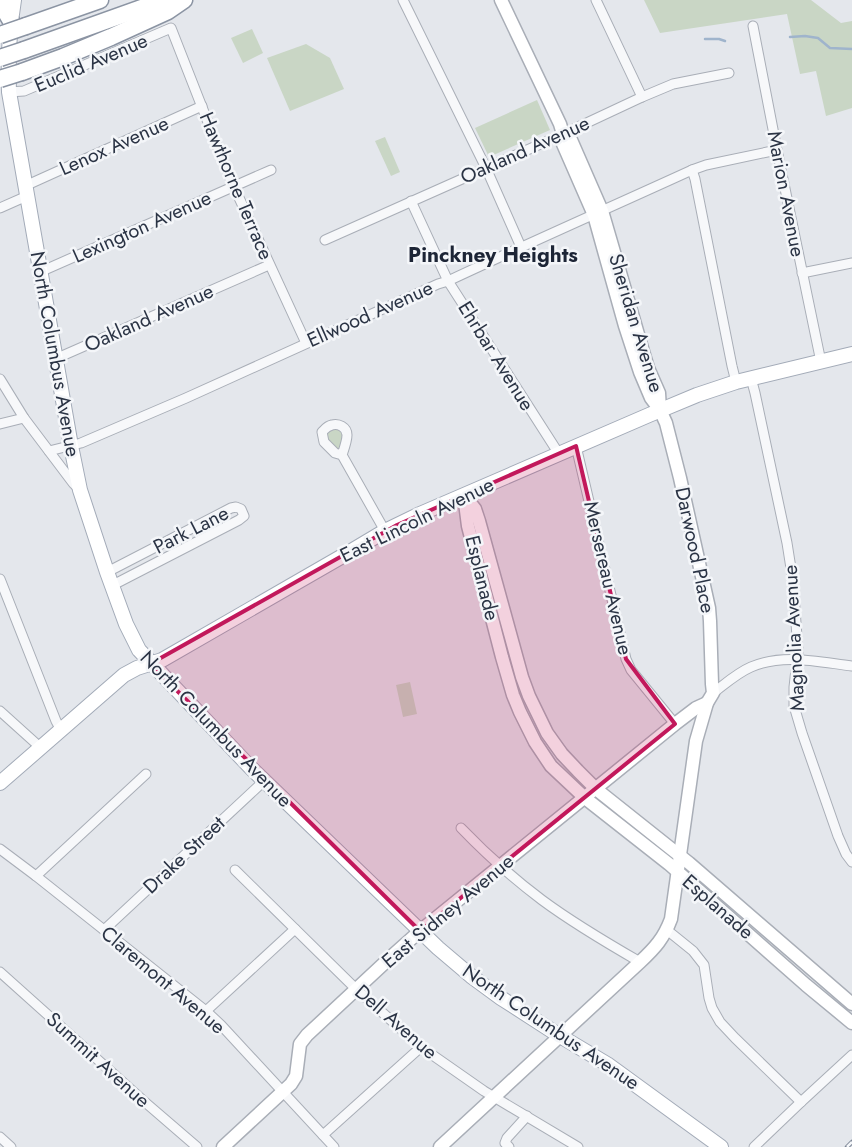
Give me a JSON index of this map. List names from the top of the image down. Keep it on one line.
{"streets":{"main road":["North Columbus Avenue","East Lincoln Avenue"],"street":["Euclid Avenue","Lenox Avenue","Oakland Avenue","Hawthorne Terrace","Marion Avenue","Lexington Avenue","Ellwood Avenue","Sheridan Avenue","Ehrbar Avenue","Park Lane","Darwood Place","Esplanade","Mersereau Avenue","Magnolia Avenue","Drake Street","East Sidney Avenue","Claremont Avenue","Dell Avenue","Summit Avenue"]},"crossings":[["Euclid Avenue","Hawthorne Terrace"],["Euclid Avenue","North Columbus Avenue"],["Lenox Avenue","Hawthorne Terrace"],["Lenox Avenue","North Columbus Avenue"],["Oakland Avenue","Hawthorne Terrace"],["Oakland Avenue","Sheridan Avenue"],["Oakland Avenue","North Columbus Avenue"],["Oakland Avenue","Ehrbar Avenue"],["Hawthorne Terrace","Lexington Avenue"],["Hawthorne Terrace","Ellwood Avenue"],["Marion Avenue","Ellwood Avenue"],["Marion Avenue","East Lincoln Avenue"],["Lexington Avenue","North Columbus Avenue"],["Ellwood Avenue","Sheridan Avenue"],["Ellwood Avenue","North Columbus Avenue"],["Ellwood Avenue","Ehrbar Avenue"],["Sheridan Avenue","East Lincoln Avenue"],["Sheridan Avenue","Darwood Place"],["North Columbus Avenue","East Lincoln Avenue"],["North Columbus Avenue","Park Lane"],["North Columbus Avenue","Drake Street"],["North Columbus Avenue","East Sidney Avenue"],["Ehrbar Avenue","East Lincoln Avenue"],["East Lincoln Avenue","Darwood Place"],["East Lincoln Avenue","Esplanade"],["East Lincoln Avenue","Mersereau Avenue"],["East Lincoln Avenue","Magnolia Avenue"],["Darwood Place","Esplanade"],["Darwood Place","East Sidney Avenue"],["Esplanade","East Sidney Avenue"],["Mersereau Avenue","East Sidney Avenue"],["Drake Street","Claremont Avenue"],["East Sidney Avenue","Claremont Avenue"],["East Sidney Avenue","Dell Avenue"]],"districts":["Pinckney Heights"]}
